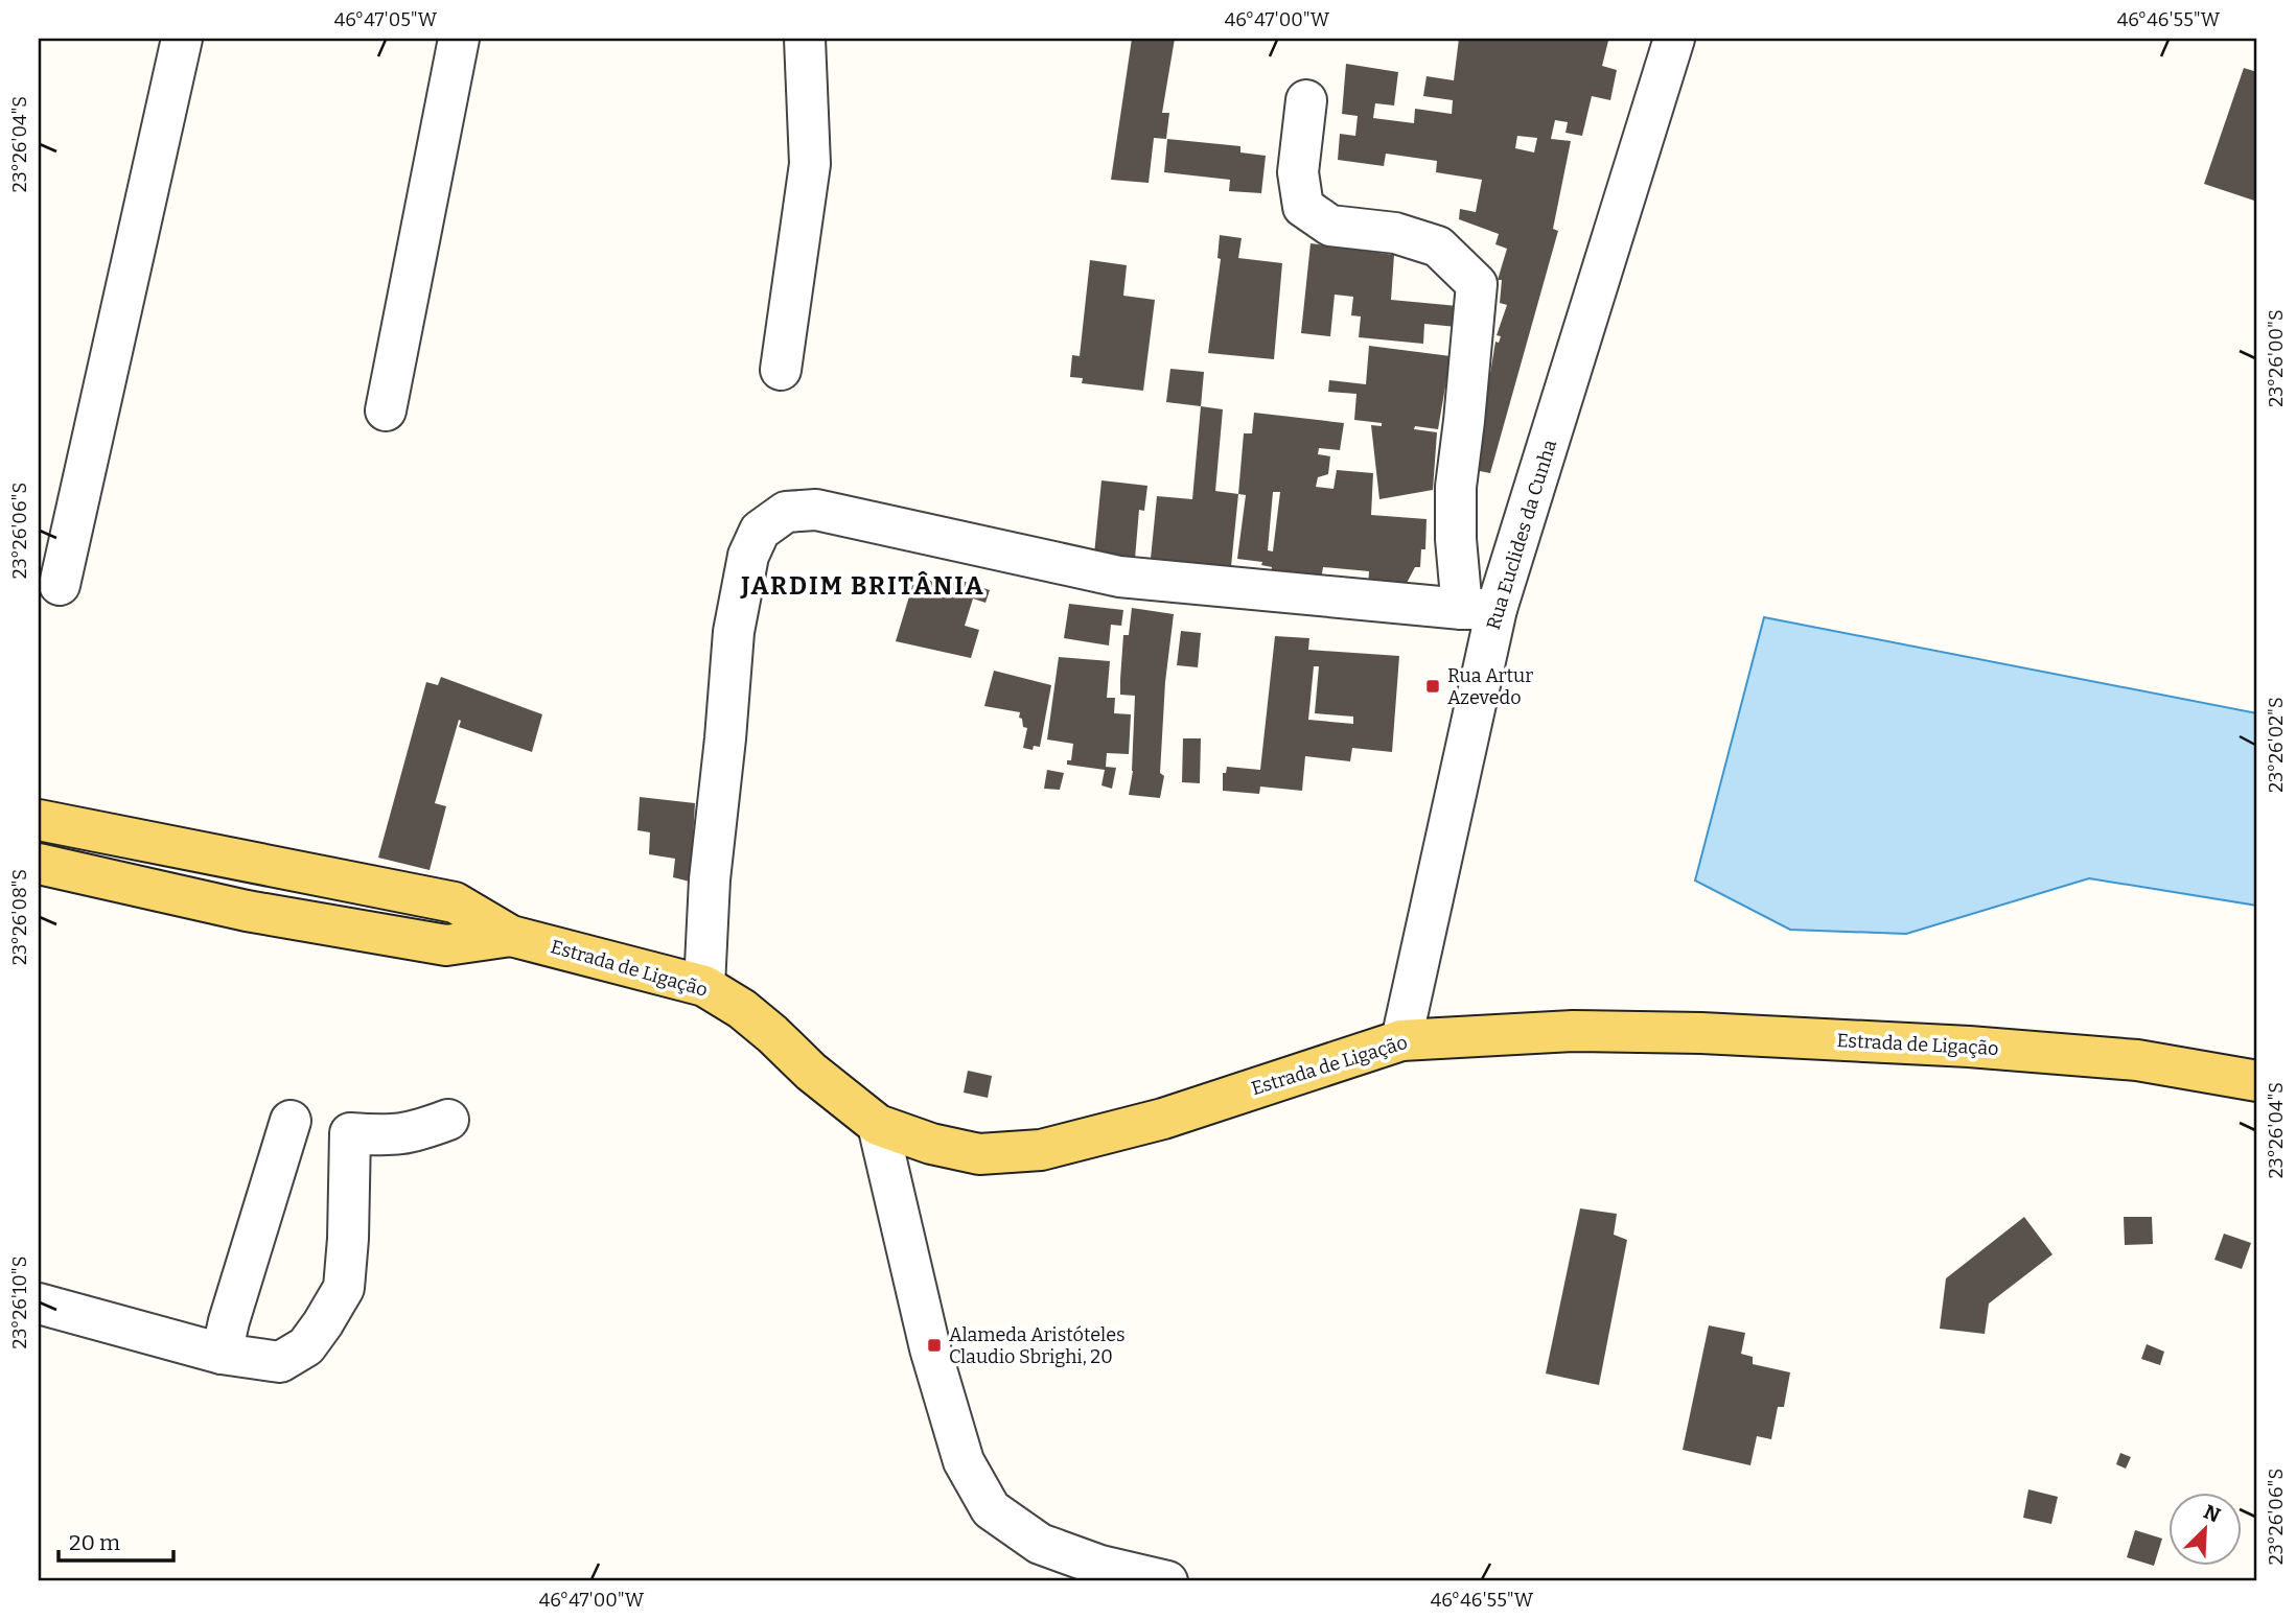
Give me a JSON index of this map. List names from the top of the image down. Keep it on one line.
{"streets":{"main road":["Estrada de Ligação"],"street":["Rua Euclides da Cunha"]},"crossings":[["Rua Euclides da Cunha","Estrada de Ligação"]],"districts":["JARDIM BRITÂNIA"],"places":{"transit":["Rua Artur Azevedo","Alameda Aristóteles Claudio Sbrighi, 20"]},"scale_bar":"20 m","north":"top right","coordinates":["46°47'05\"W","46°47'00\"W","46°46'55\"W","23°26'04\"S","23°26'00\"S","23°26'06\"S","23°26'02\"S","23°26'08\"S","23°26'10\"S"]}
